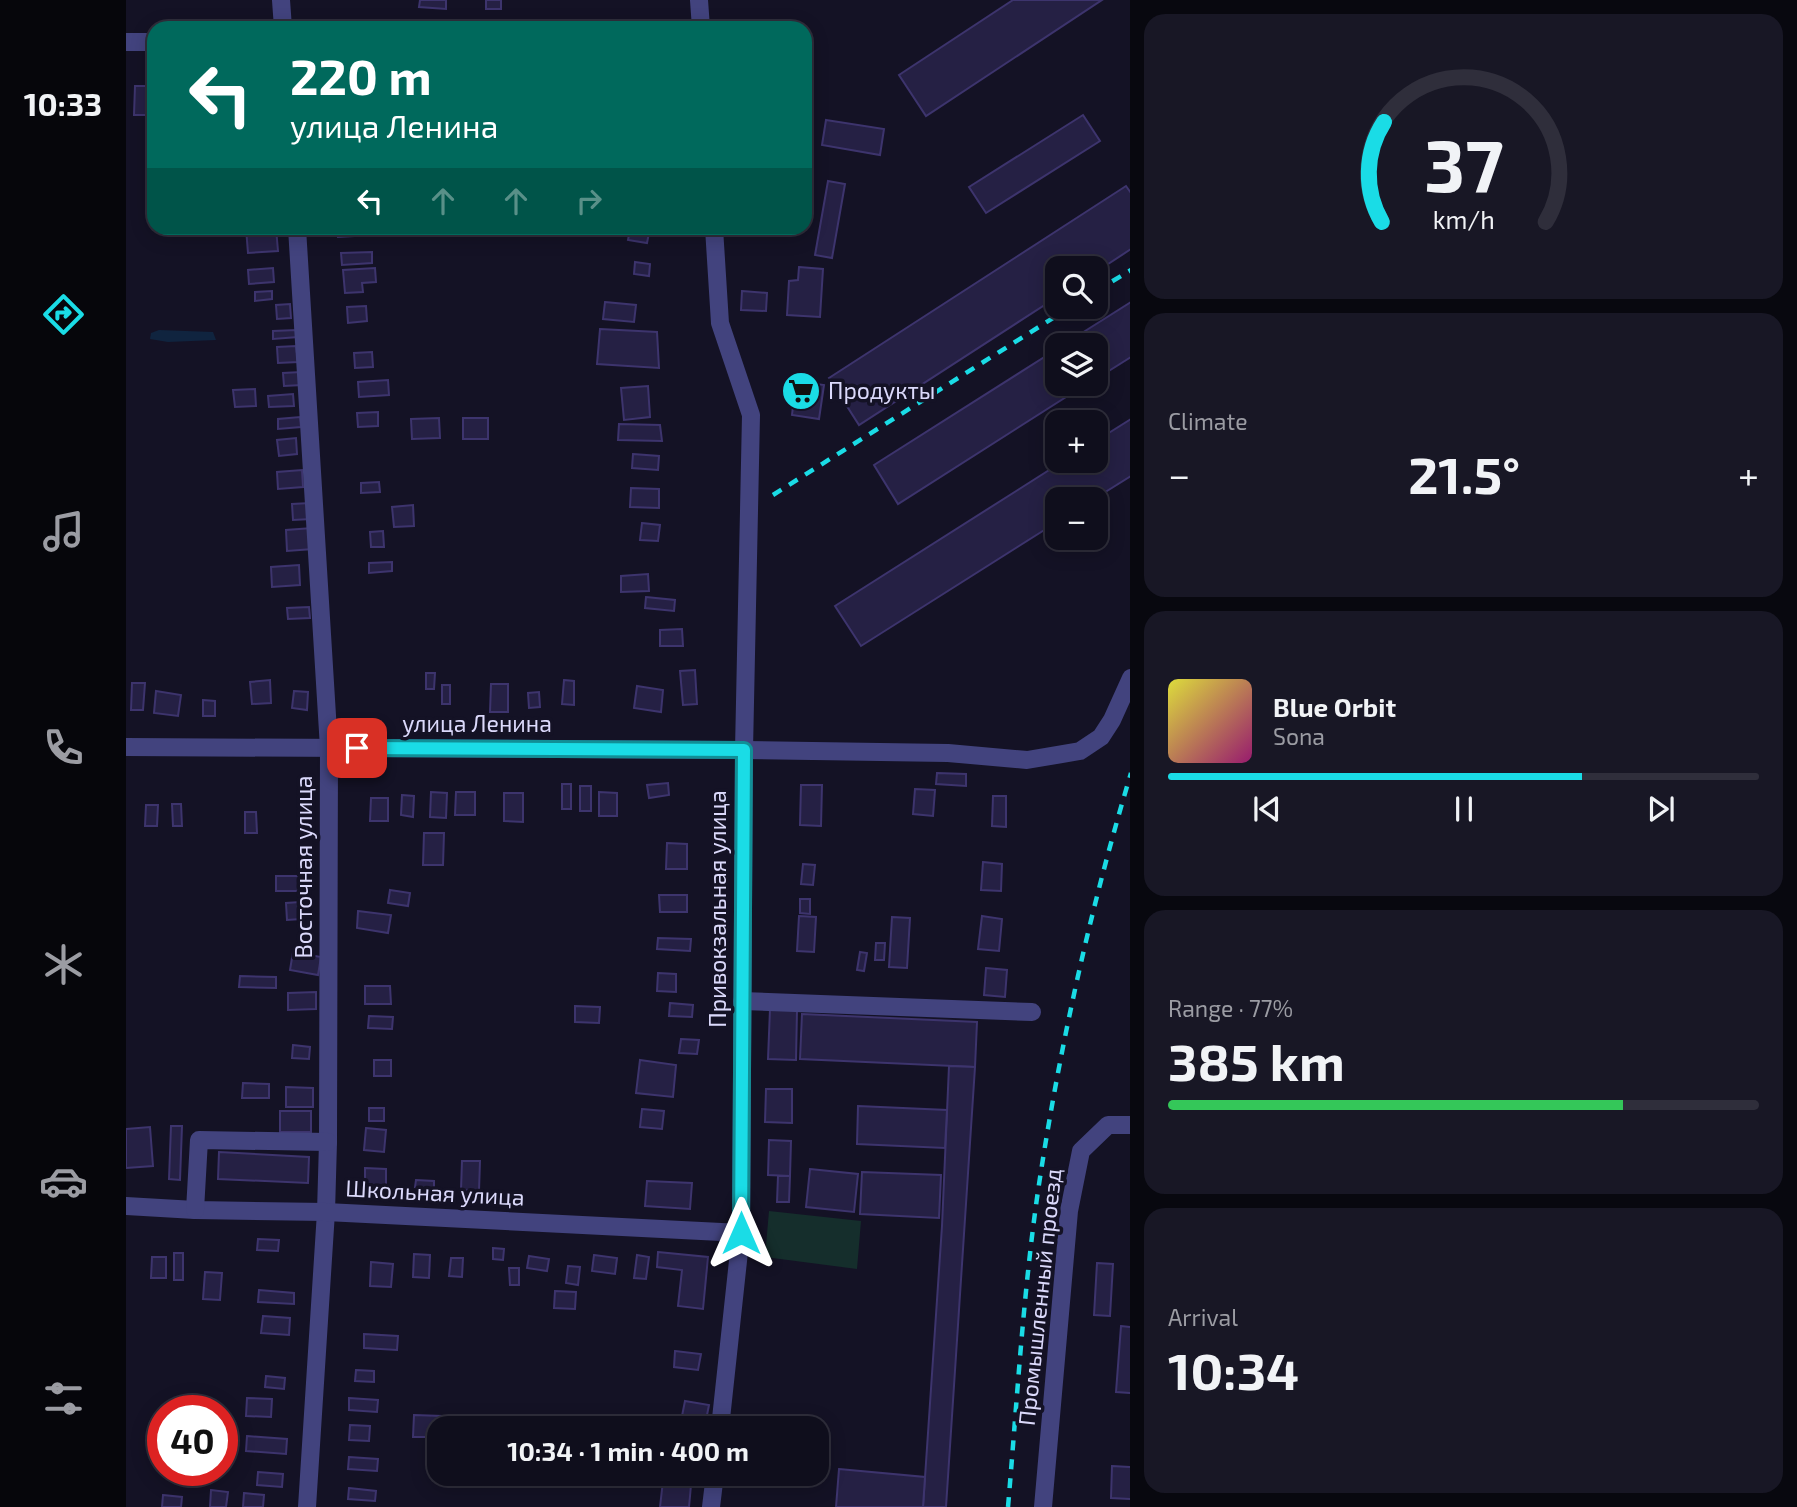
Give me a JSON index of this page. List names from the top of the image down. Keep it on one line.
{"streets":{"street":["улица Ленина","Восточная улица","Привокзальная улица","Школьная улица","Промышленный проезд"]},"crossings":[["улица Ленина","Восточная улица"],["улица Ленина","Привокзальная улица"],["Восточная улица","Школьная улица"],["Привокзальная улица","Школьная улица"]],"places":{"supermarket":["Продукты"]},"page":{"tabs":"10:33","turn":["220 m","улица Ленина"],"map_buttons":["+","−"],"tile":["Climate",["Range · 77%","385 km"],["Arrival","10:34"]],"heat":["−","21.5°","+"],"song":["Blue Orbit","Sona"],"limit":"40","trip":"10:34 · 1 min · 400 m","gauge":["37","km/h"]}}
